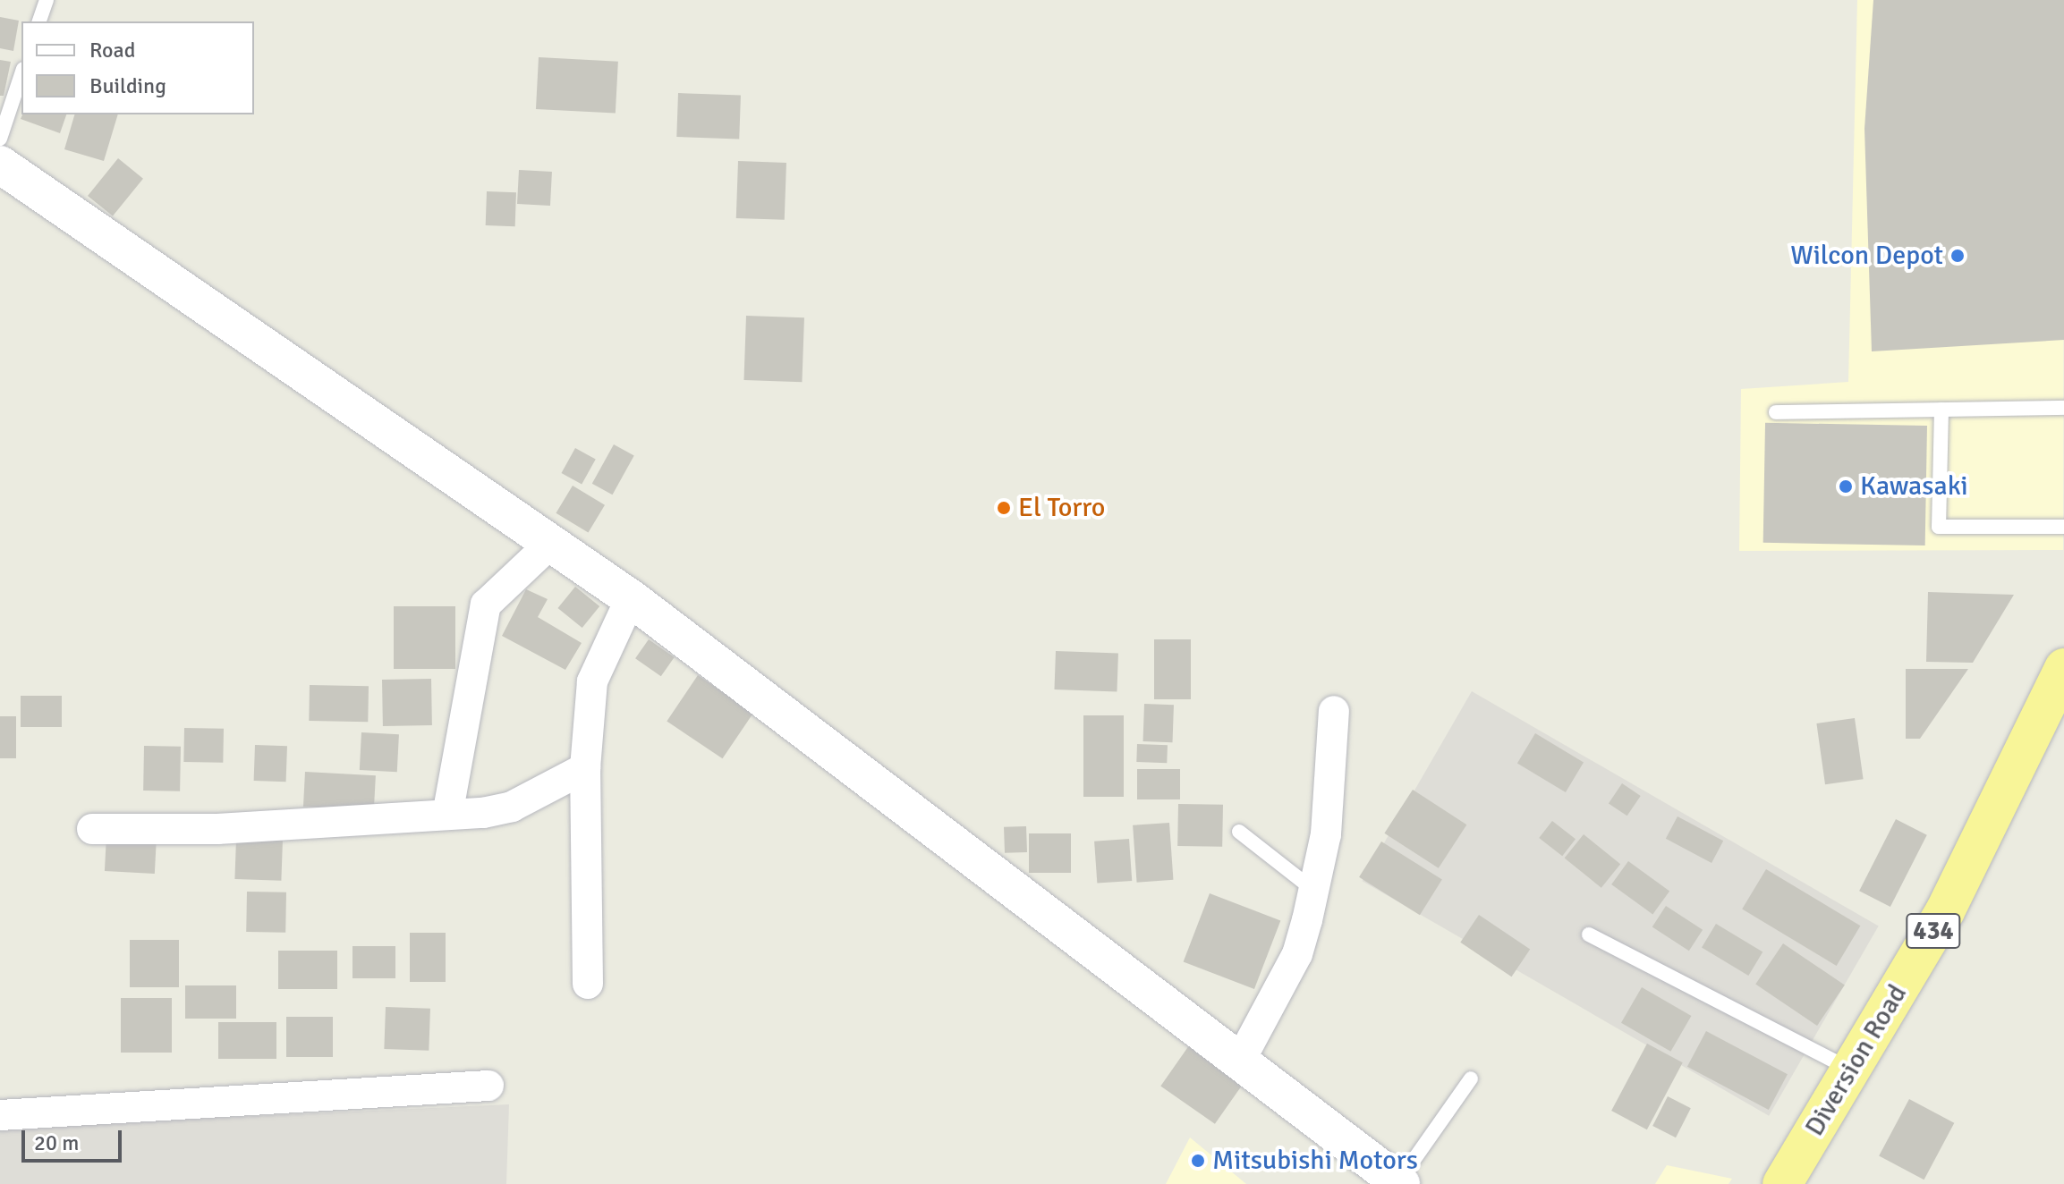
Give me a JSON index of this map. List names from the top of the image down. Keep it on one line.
{"streets":{"highway":["434","Diversion Road"]},"places":["Wilcon Depot","Kawasaki","El Torro","Mitsubishi Motors"],"legend":["Road","Building"],"scale_bar":"20 m"}
